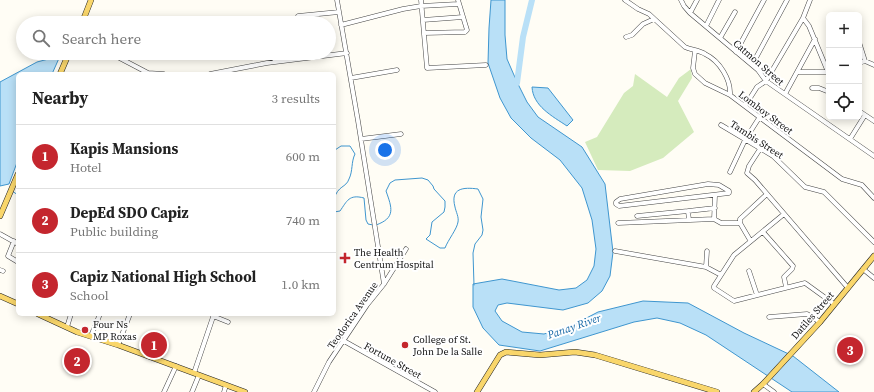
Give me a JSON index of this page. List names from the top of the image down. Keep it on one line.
{"streets":{"main road":["Datiles Street"],"street":["Catmon Street","Lomboy Street","Tambis Street","Teodorica Avenue","Fortune Street"]},"crossings":[["Teodorica Avenue","Fortune Street"]],"water":["Panay River"],"places":{"health":["The Health Centrum Hospital"],"other":["Four Ns MP Roxas","College of St. John De la Salle"]},"page":{"map_buttons":["+","−"],"search":"Search here","heading":["Nearby","3 results"],"list":[{"mark":"1","name":"Kapis Mansions","note":"Hotel","value":"600 m"},{"mark":"2","name":"DepEd SDO Capiz","note":"Public building","value":"740 m"},{"mark":"3","name":"Capiz National High School","note":"School","value":"1.0 km"}],"pins":["1","3","2"]}}
